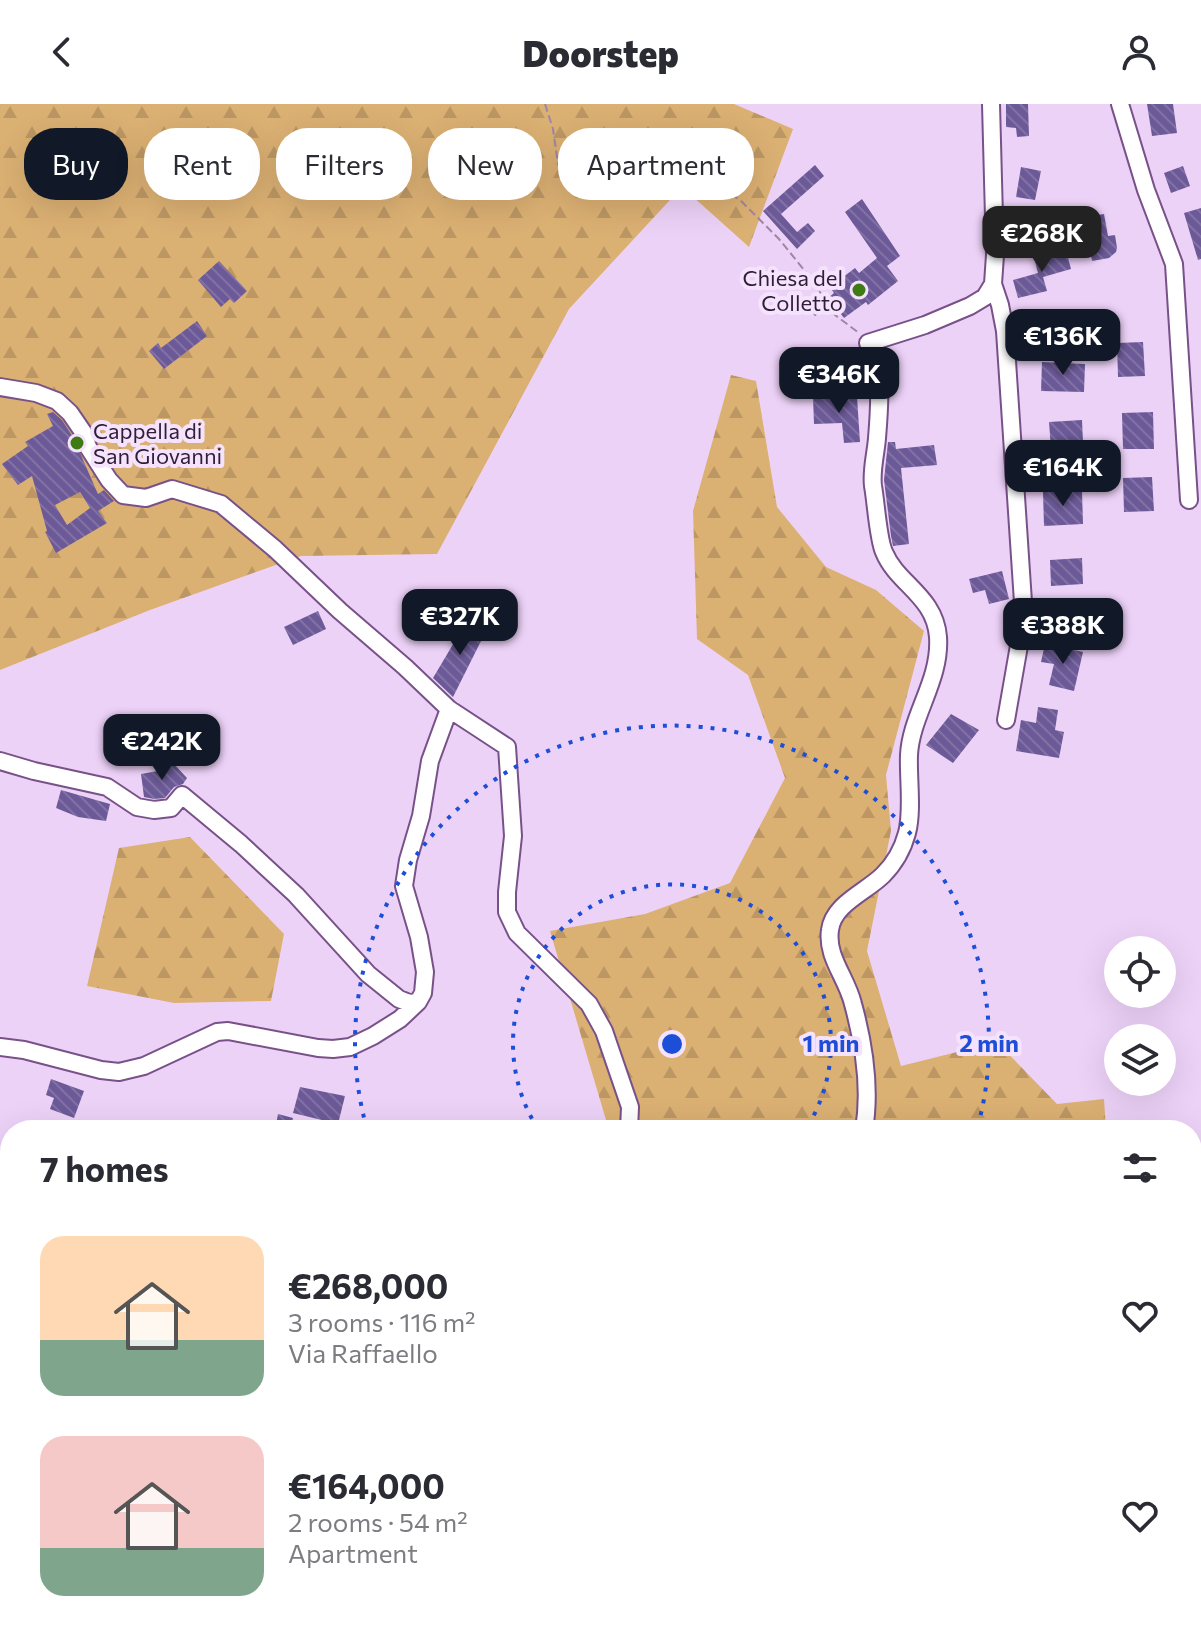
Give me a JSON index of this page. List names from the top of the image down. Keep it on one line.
{"places":["Chiesa del Colletto","Cappella di San Giovanni"],"page":{"header":"Doorstep","chip":["Buy","Rent","Filters","New","Apartment"],"price":["€268K","€136K","€346K","€164K","€327K","€388K","€242K"],"heading":"7 homes","list":[{"name":"€268,000","note":"3 rooms · 116 m² · Via Raffaello"},{"name":"€164,000","note":"2 rooms · 54 m² · Apartment"}]},"rings":["1 min","2 min"]}
